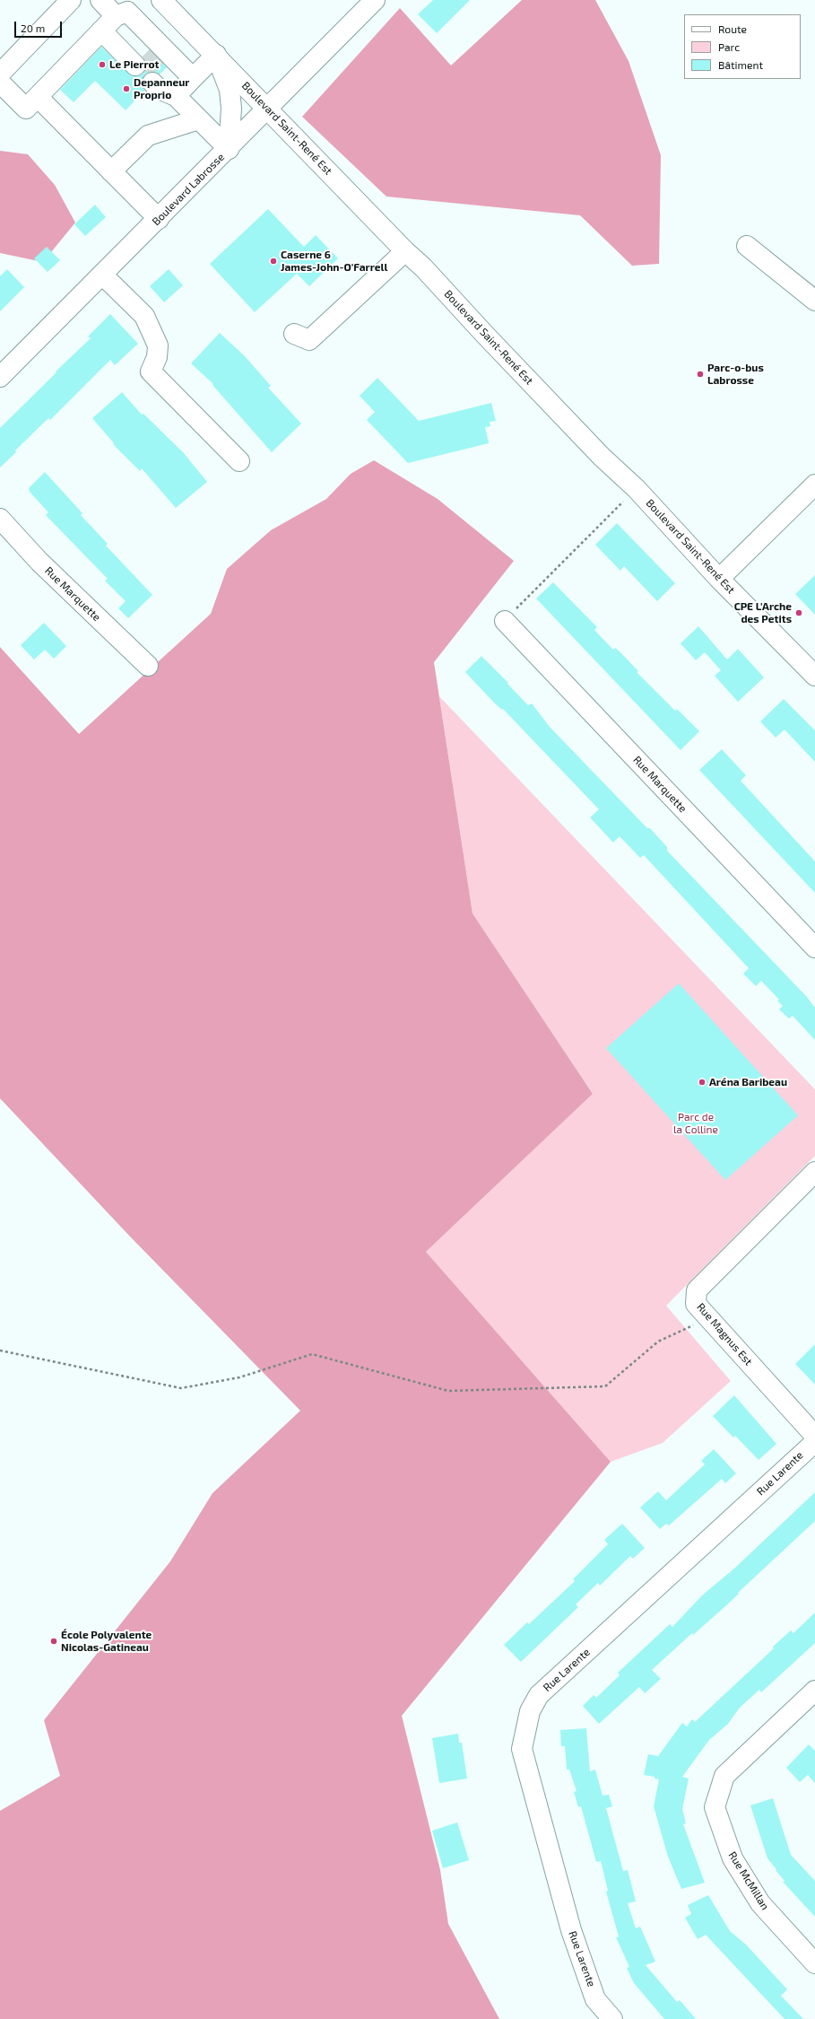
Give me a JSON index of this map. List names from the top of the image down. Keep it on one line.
{"streets":{"street":["Boulevard Saint-René Est","Boulevard Labrosse","Rue Marquette","Rue Magnus Est","Rue Larente","Rue McMillan"]},"crossings":[["Boulevard Saint-René Est","Boulevard Labrosse"]],"parks":["Parc de la Colline"],"places":["Le Pierrot","Depanneur Proprio","Caserne 6 James-John-O'Farrell","Parc-o-bus Labrosse","CPE L'Arche des Petits","Aréna Baribeau","École Polyvalente Nicolas-Gatineau"],"legend":["Route","Parc","Bâtiment"],"scale_bar":"20 m"}
